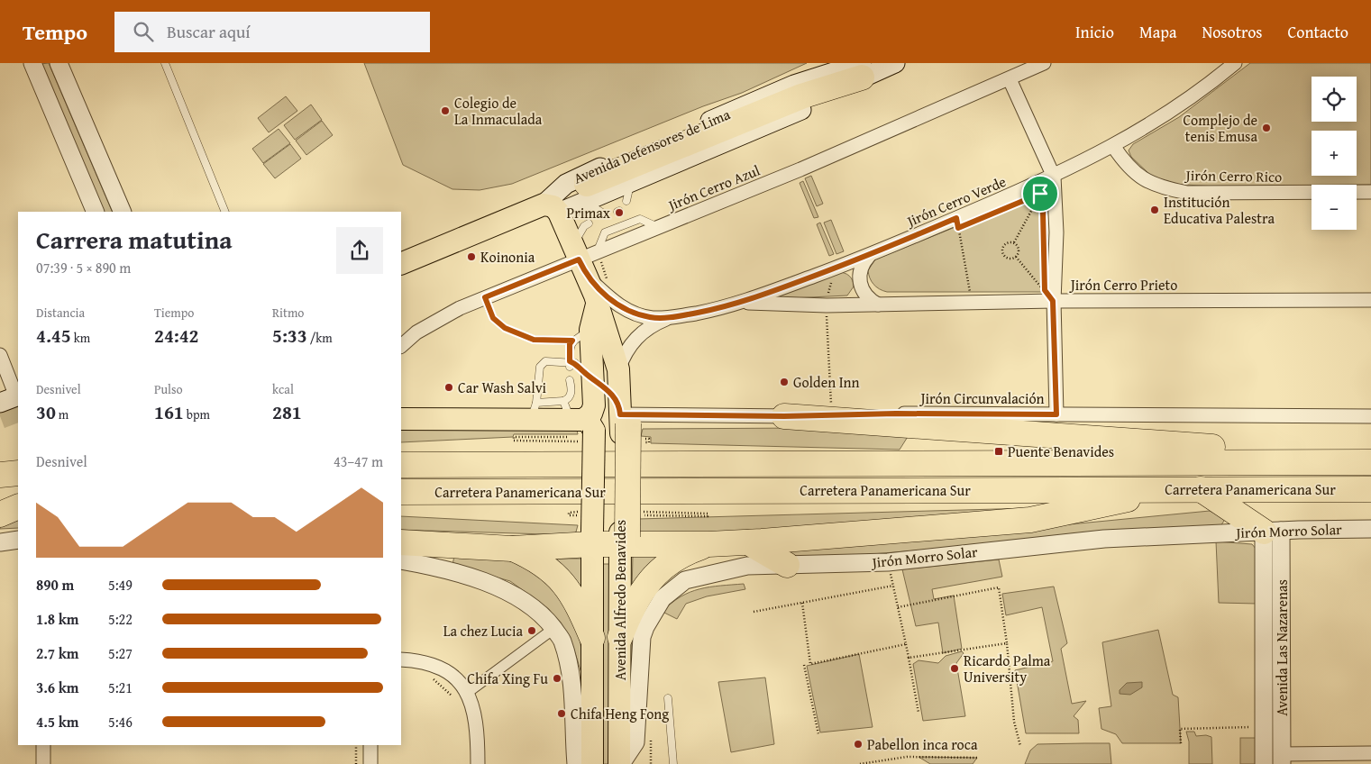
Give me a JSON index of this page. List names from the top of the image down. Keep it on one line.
{"streets":{"highway":["Carretera Panamericana Sur"],"main road":["Avenida Defensores de Lima","Avenida Alfredo Benavides"],"street":["Jirón Cerro Rico","Jirón Cerro Azul","Jirón Cerro Verde","Jirón Cerro Prieto","Jirón Circunvalación","Jirón Morro Solar","Avenida Las Nazarenas"]},"crossings":[["Jirón Cerro Rico","Jirón Cerro Verde"],["Jirón Cerro Azul","Jirón Cerro Verde"],["Jirón Cerro Verde","Jirón Cerro Prieto"],["Jirón Morro Solar","Avenida Alfredo Benavides"],["Jirón Morro Solar","Avenida Las Nazarenas"]],"places":{"other":["Colegio de La Inmaculada","Complejo de tenis Emusa","Institución Educativa Palestra","Primax","Koinonia","Golden Inn","Car Wash Salvi","La chez Lucia","Ricardo Palma University","Chifa Xing Fu","Chifa Heng Fong","Pabellon inca roca"],"transit":["Puente Benavides"]},"page":{"header":"Tempo","search":"Buscar aquí","nav":["Inicio","Mapa","Nosotros","Contacto"],"map_buttons":["+","−"],"heading":["Carrera matutina","07:39 · 5 × 890 m"],"stats":[["Distancia","4.45 km"],["Tiempo","24:42"],["Ritmo","5:33 /km"],["Desnivel","30 m"],["Pulso","161 bpm"],["kcal","281"]],"chart":["Desnivel","43–47 m"],"list":[{"name":"890 m","note":"5:49"},{"name":"1.8 km","note":"5:22"},{"name":"2.7 km","note":"5:27"},{"name":"3.6 km","note":"5:21"},{"name":"4.5 km","note":"5:46"}]}}
